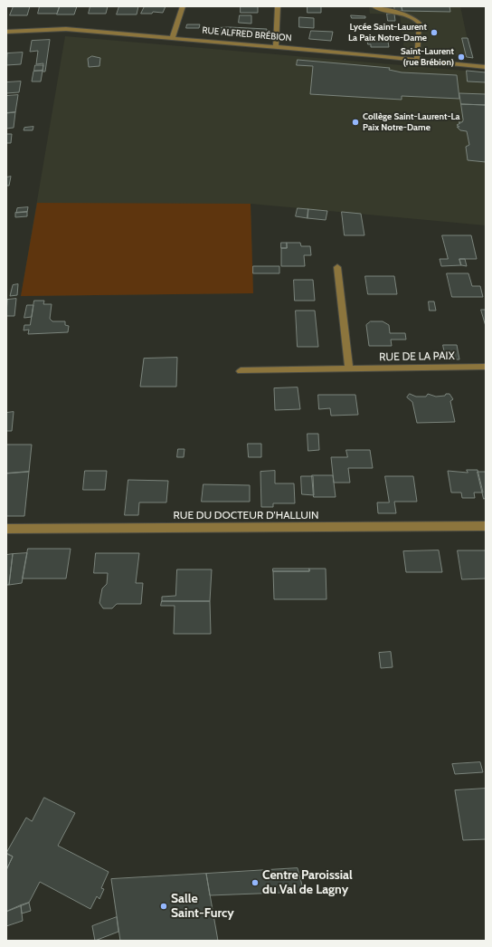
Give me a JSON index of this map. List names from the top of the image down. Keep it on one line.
{"streets":{"street":["RUE ALFRED BRÉBION","RUE DE LA PAIX","RUE DU DOCTEUR D'HALLUIN"]},"places":["Lycée Saint-Laurent La Paix Notre-Dame","Saint-Laurent (rue Brébion)","Collège Saint-Laurent-La Paix Notre-Dame","Centre Paroissial du Val de Lagny","Salle Saint-Furcy"]}
